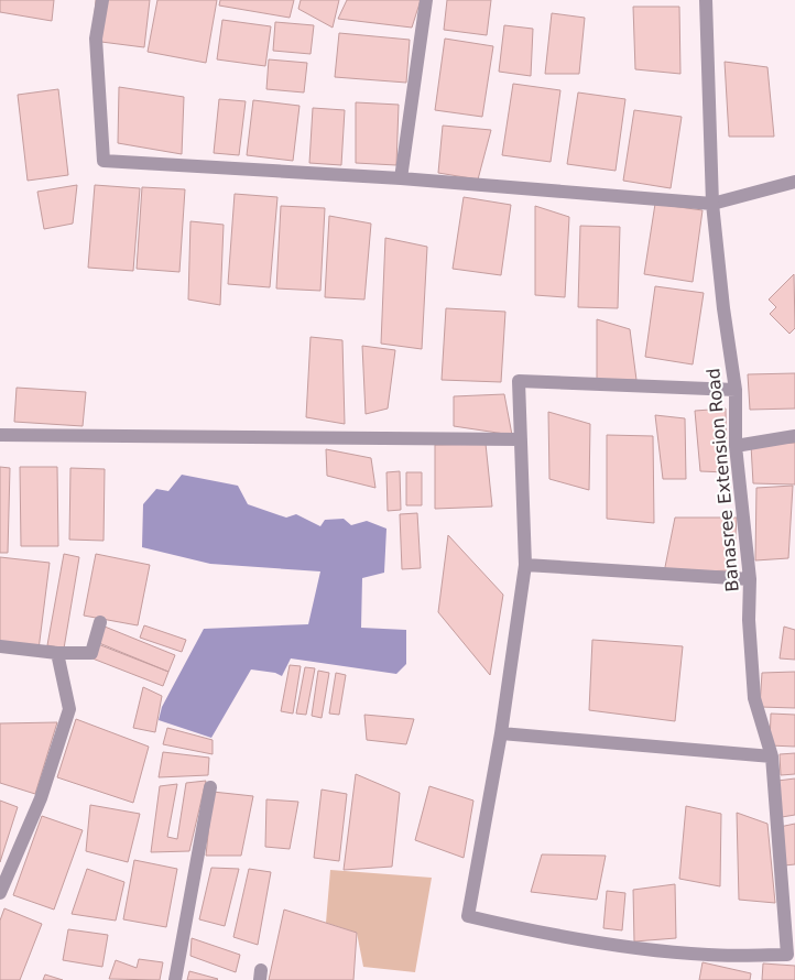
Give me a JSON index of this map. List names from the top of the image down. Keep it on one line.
{"streets":{"street":["Banasree Extension Road"]}}
